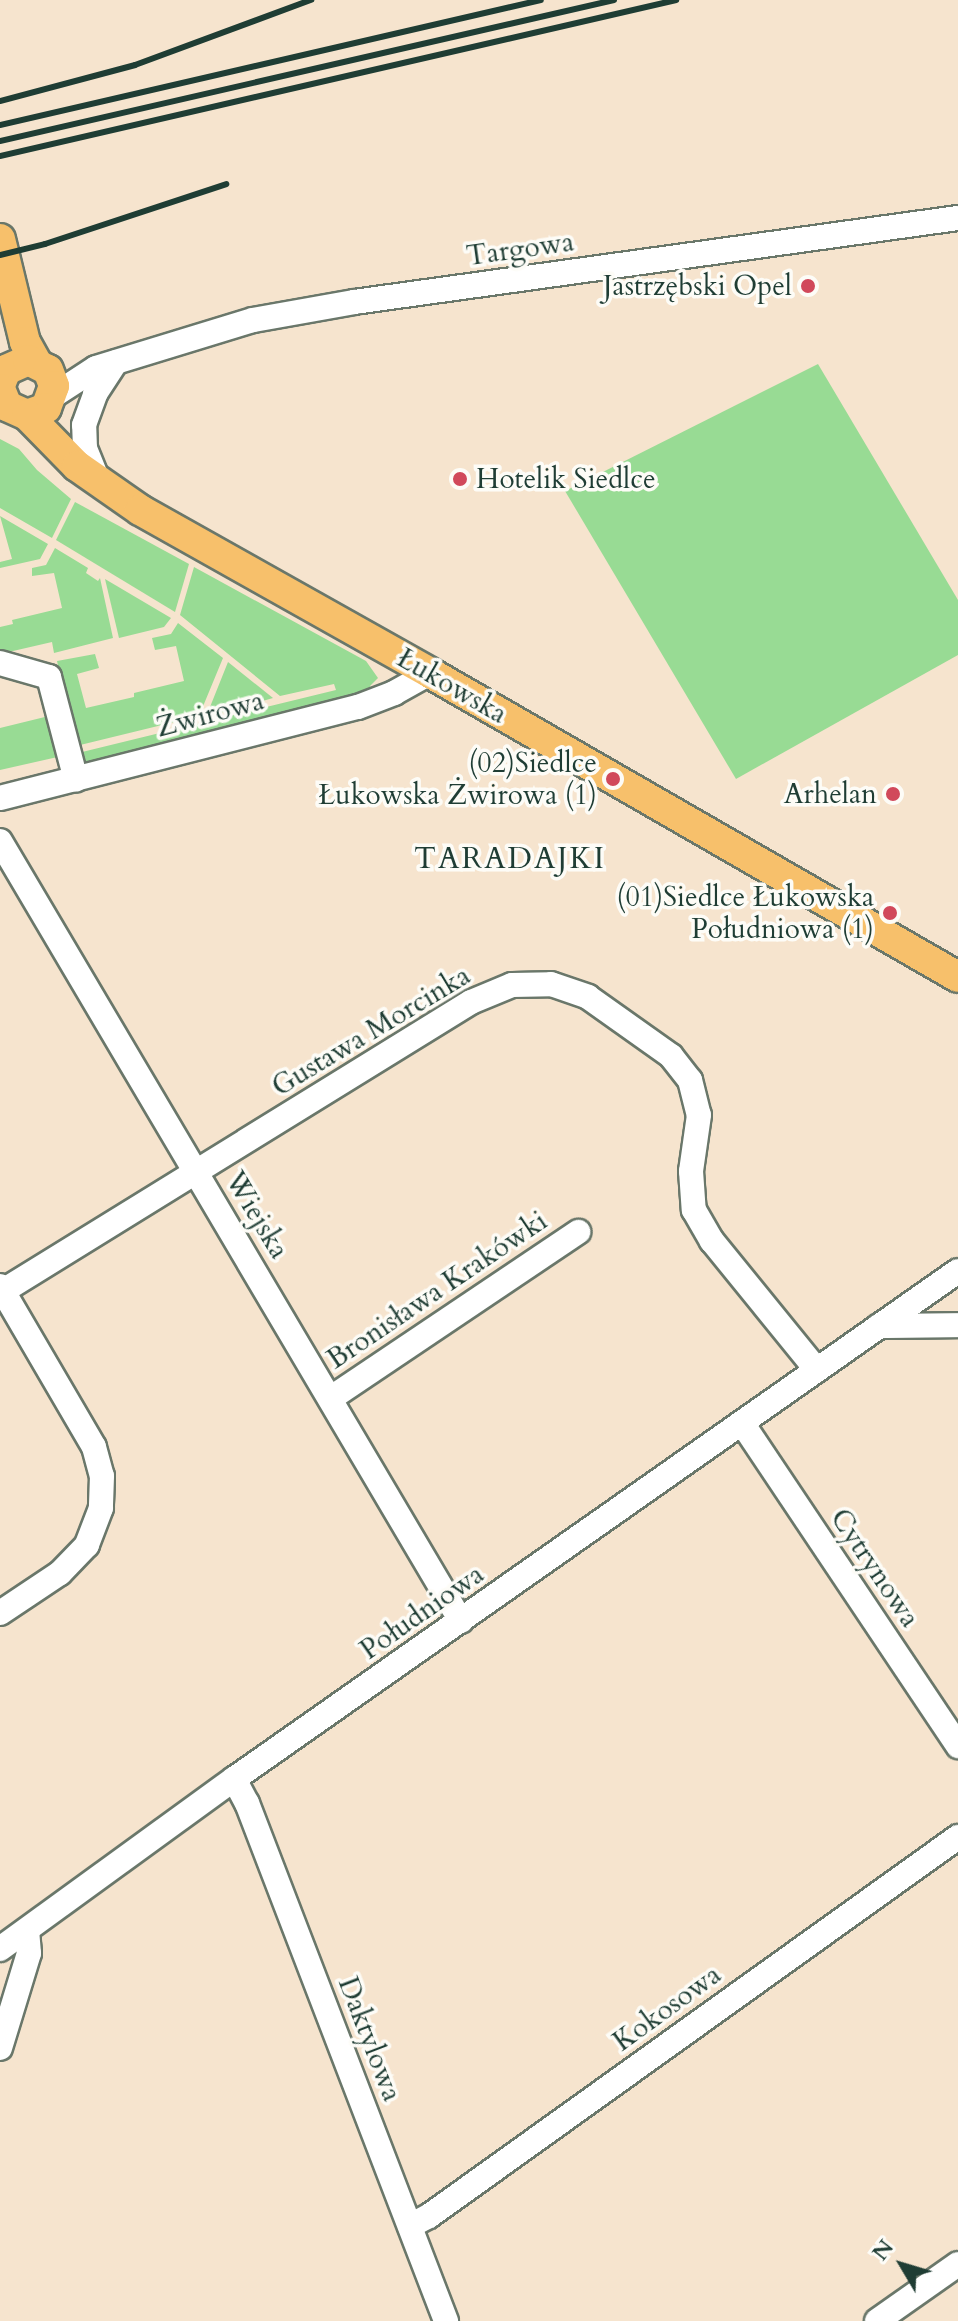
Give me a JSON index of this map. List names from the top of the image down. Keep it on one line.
{"streets":{"main road":["Łukowska"],"street":["Targowa","Żwirowa","Gustawa Morcinka","Wiejska","Bronisława Krakówki","Cytrynowa","Południowa","Kokosowa","Daktylowa"]},"crossings":[["Targowa","Łukowska"],["Łukowska","Żwirowa"],["Gustawa Morcinka","Wiejska"],["Gustawa Morcinka","Południowa"],["Wiejska","Bronisława Krakówki"],["Wiejska","Południowa"],["Cytrynowa","Południowa"],["Południowa","Daktylowa"],["Kokosowa","Daktylowa"]],"districts":["TARADAJKI"],"places":["Jastrzębski Opel","Hotelik Siedlce","(02)Siedlce Łukowska Żwirowa (1)","Arhelan","(01)Siedlce Łukowska Południowa (1)"],"north":"top left"}
